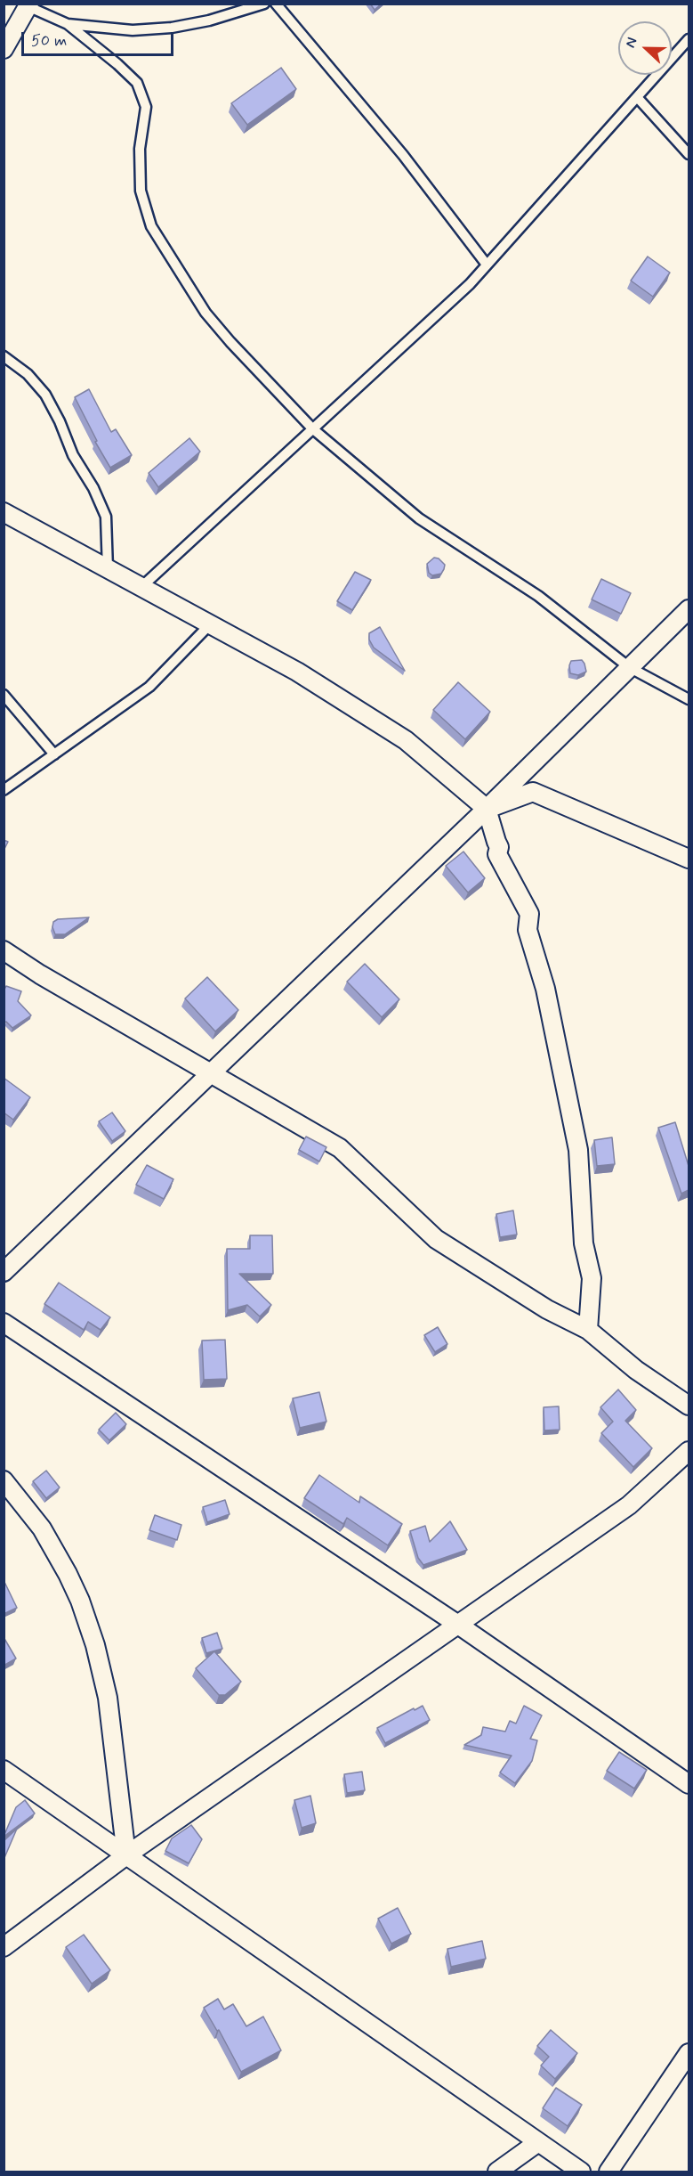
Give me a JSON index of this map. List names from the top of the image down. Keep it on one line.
{"scale_bar":"50 m","north":"left"}
